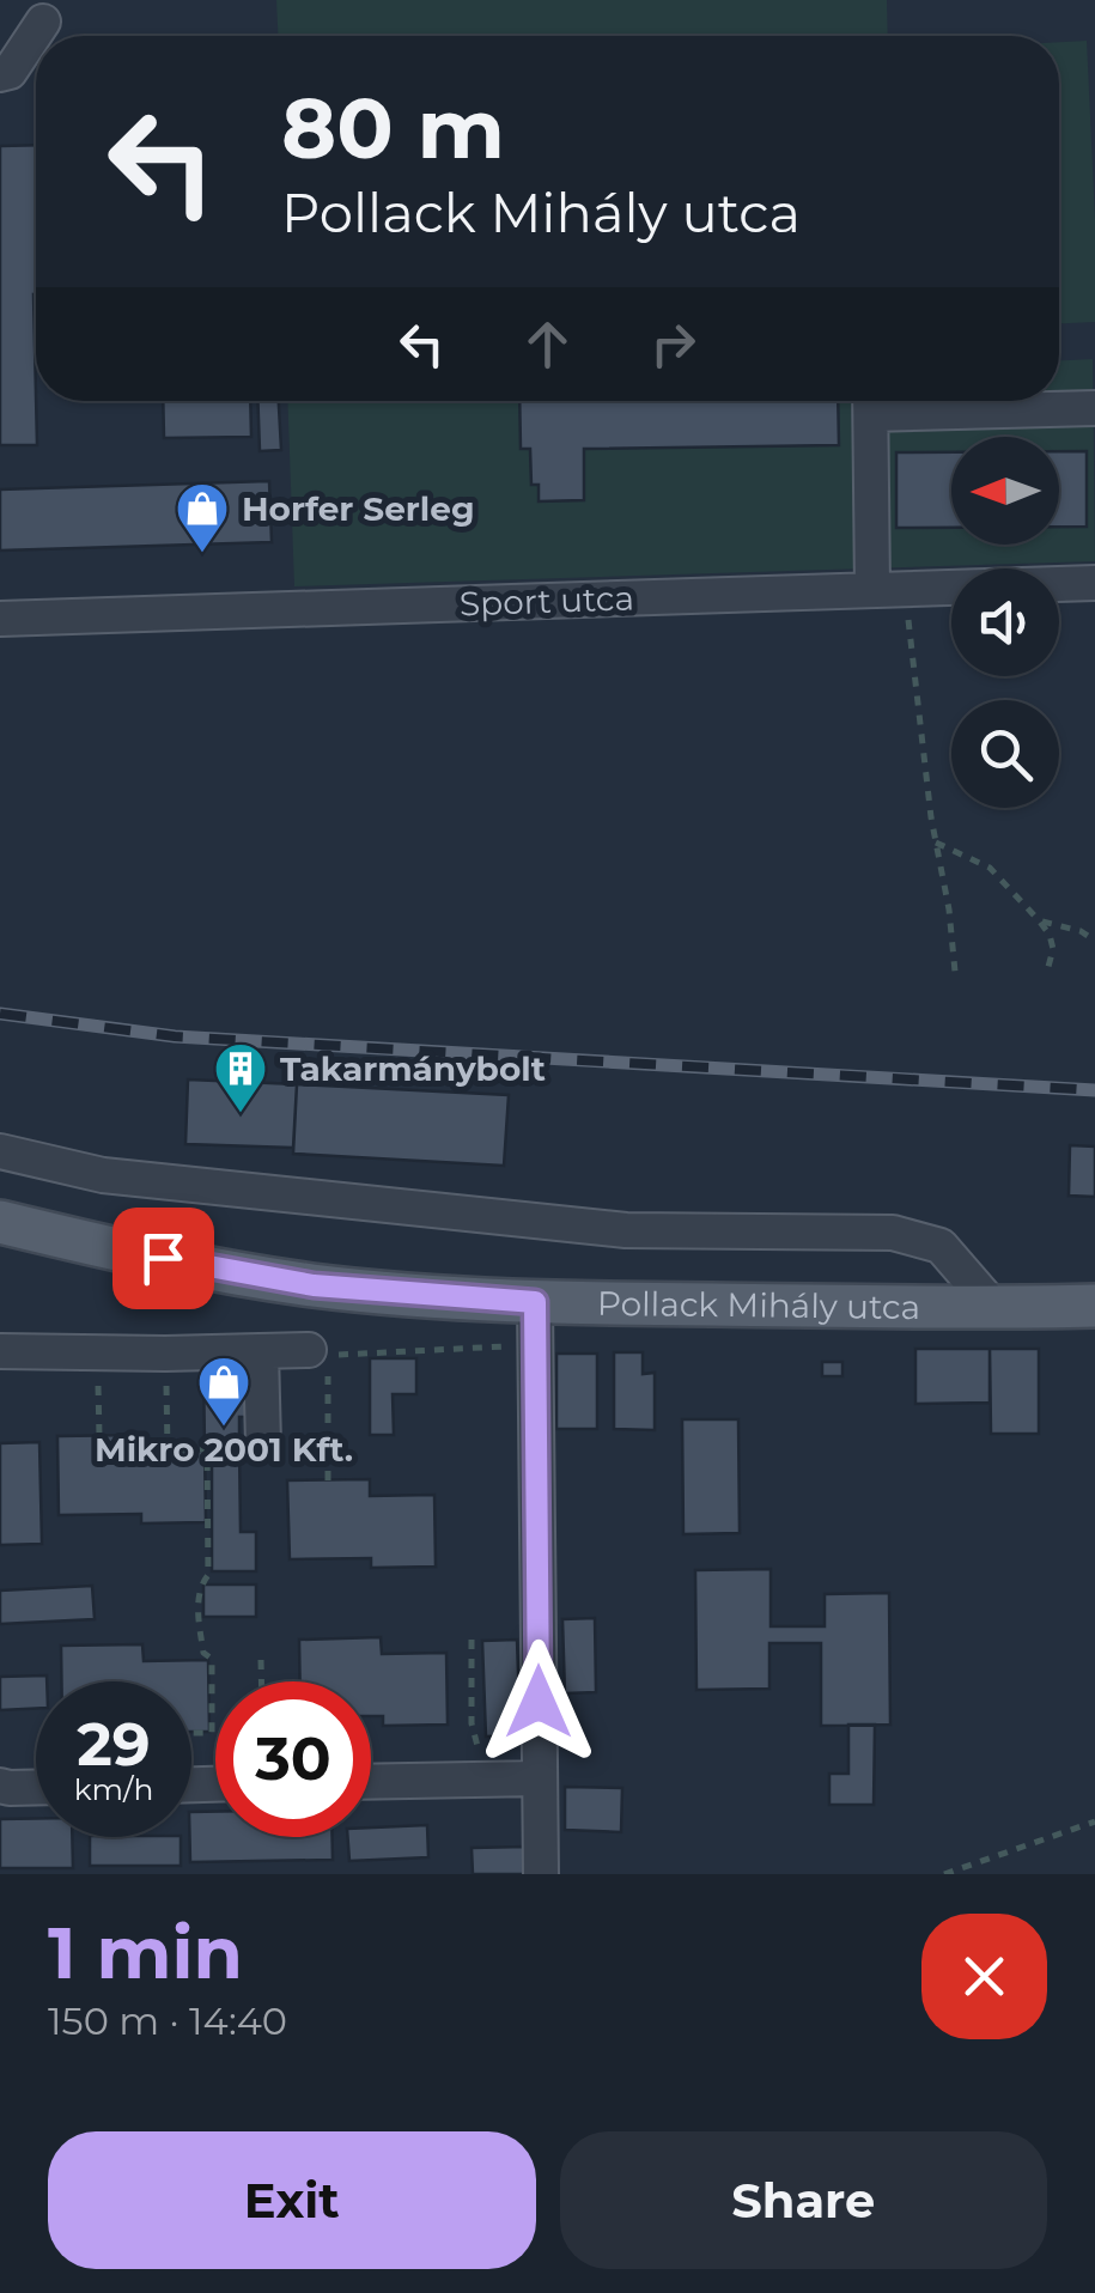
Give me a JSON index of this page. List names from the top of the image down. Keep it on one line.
{"streets":{"main road":["Pollack Mihály utca"],"street":["Sport utca"]},"places":{"shop":["Horfer Serleg","Mikro 2001 Kft."],"building":["Takarmánybolt"]},"north":"left","page":{"turn":["80 m","Pollack Mihály utca"],"speed":"29 km/h","limit":"30","heading":["1 min","150 m · 14:40"],"buttons":["Exit","Share"]}}
